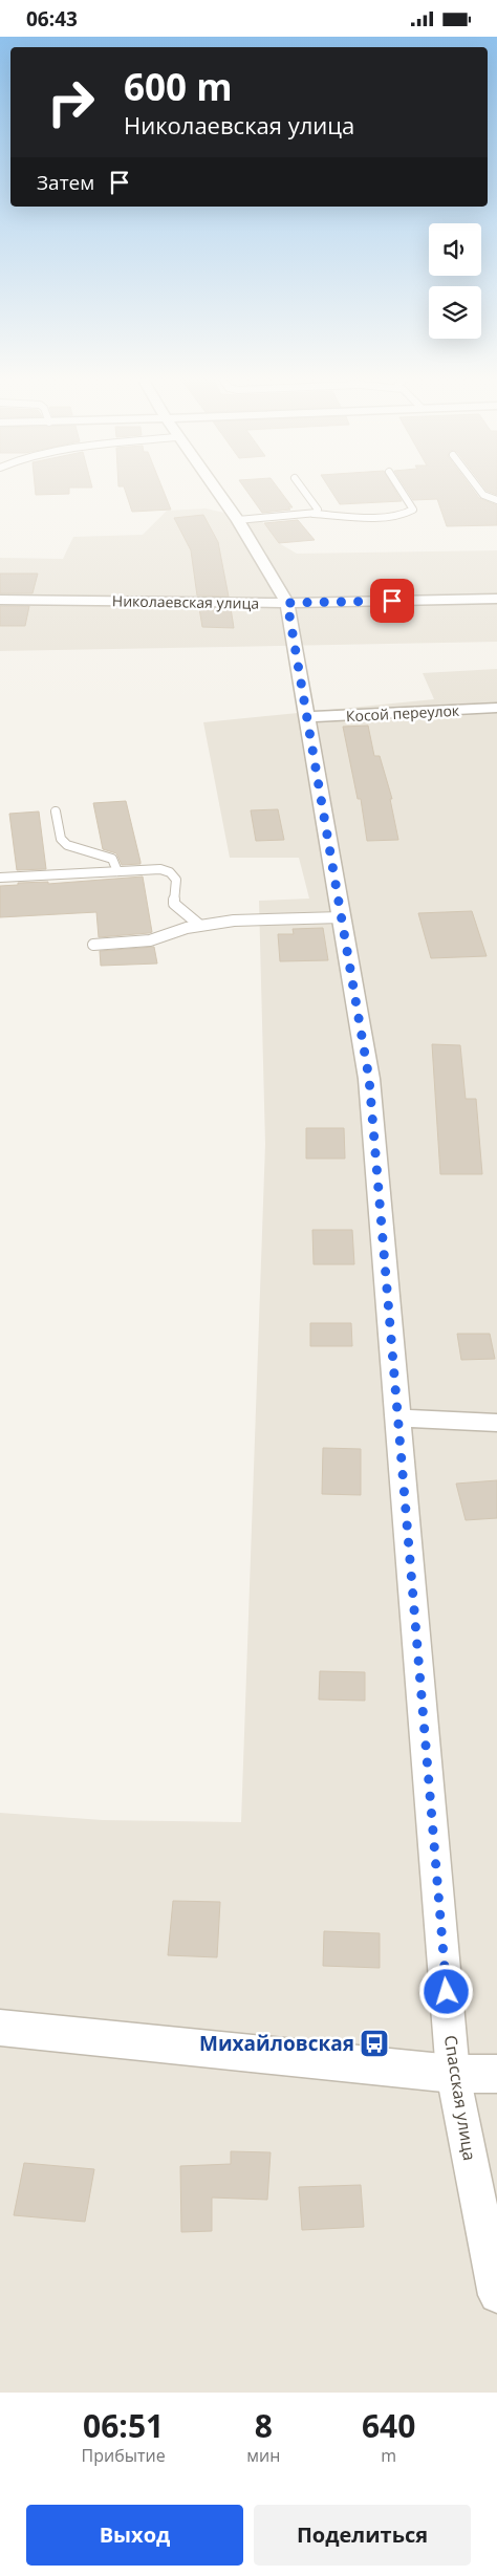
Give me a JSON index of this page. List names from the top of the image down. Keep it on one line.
{"streets":{"street":["Николаевская улица","Косой переулок","Спасская улица"]},"crossings":[["Николаевская улица","Спасская улица"],["Косой переулок","Спасская улица"]],"places":{"bus stop":["Михайловская"]},"page":{"status":"06:43","turn":["600 m","Николаевская улица"],"then":"Затем","eta":["06:51","Прибытие","8","мин","640","m"],"buttons":["Выход","Поделиться"]}}
